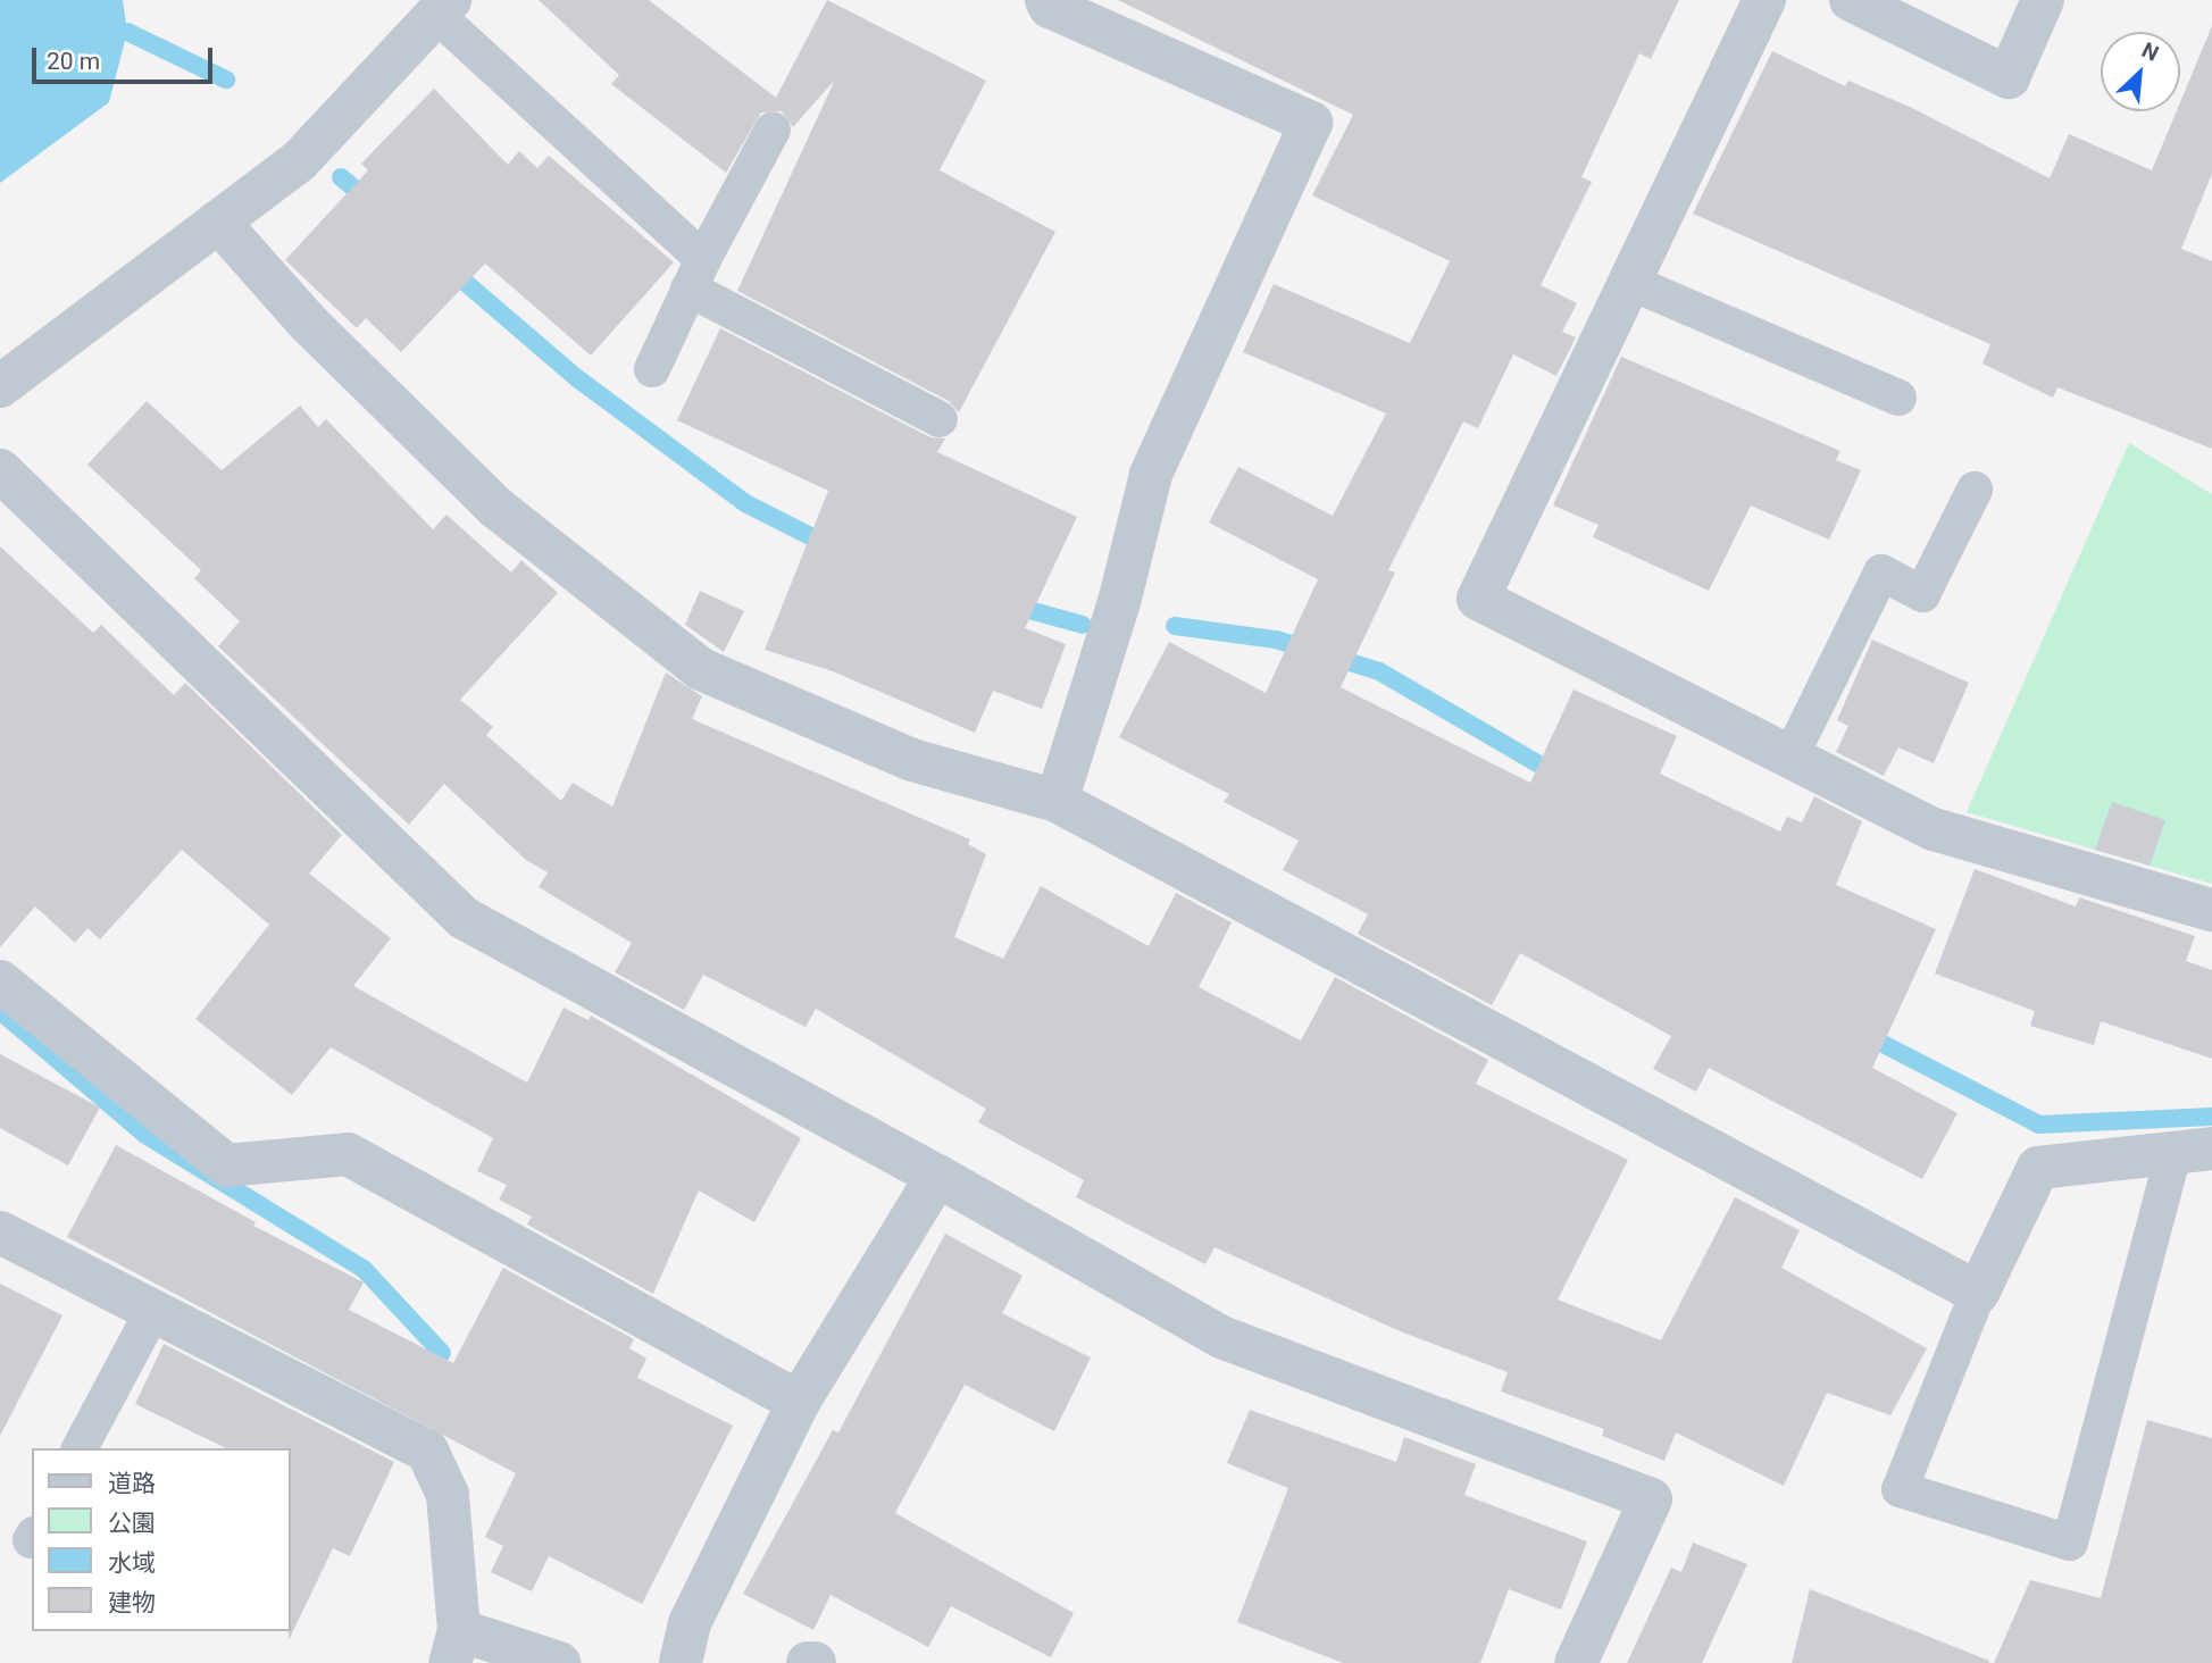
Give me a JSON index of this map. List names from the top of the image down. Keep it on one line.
{"legend":["道路","公園","水域","建物"],"scale_bar":"20 m","north":"top right"}
